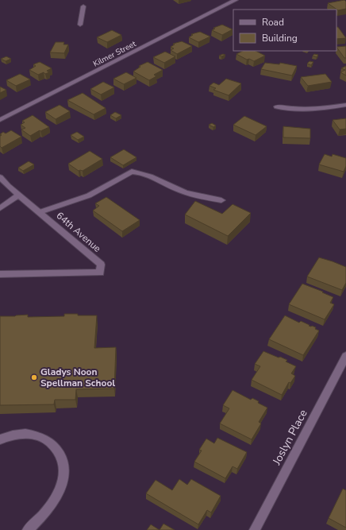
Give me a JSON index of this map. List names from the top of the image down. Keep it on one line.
{"streets":{"street":["Kilmer Street","64th Avenue","Joslyn Place"]},"places":["Gladys Noon Spellman School"],"legend":["Road","Building"]}
